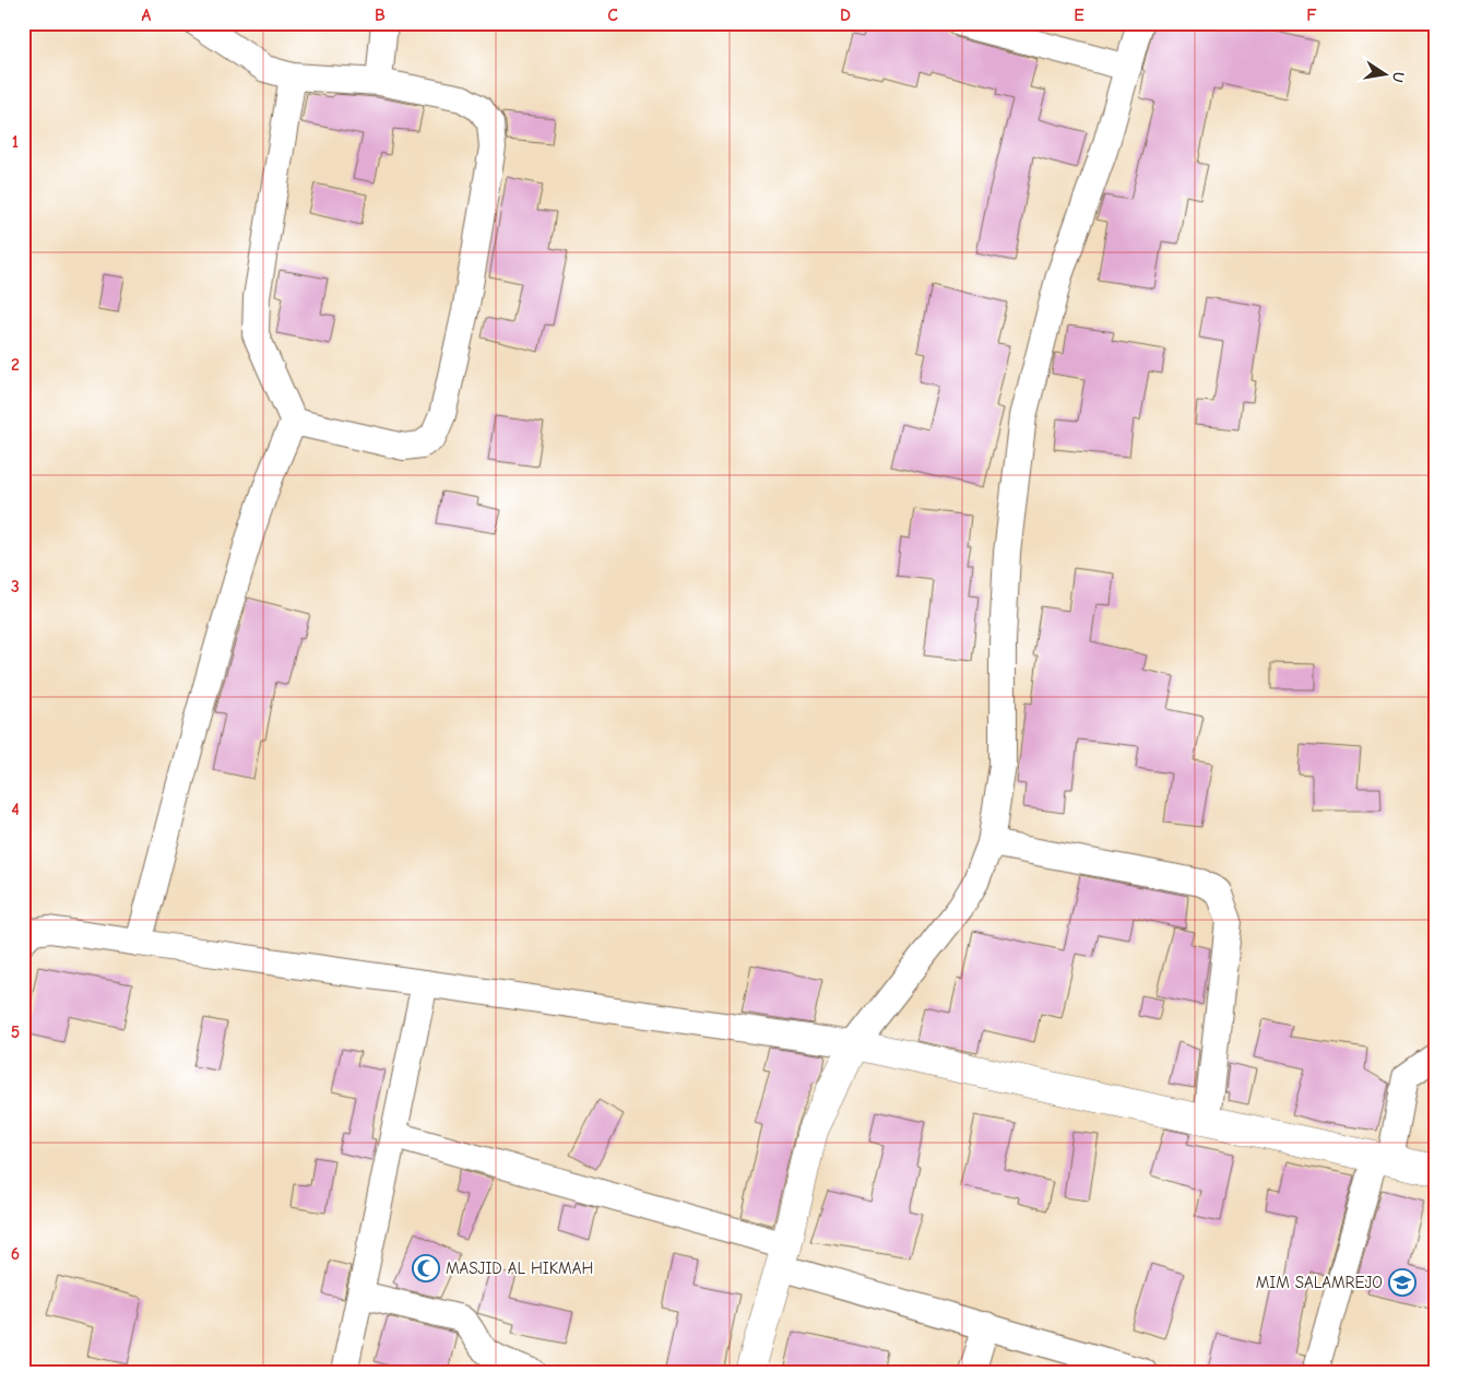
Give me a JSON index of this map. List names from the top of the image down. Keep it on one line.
{"places":{"mosque":["MASJID AL HIKMAH"],"school or university":["MIM SALAMREJO"]},"north":"right","grid":{"columns":["A","B","C","D","E","F"],"rows":["1","2","3","4","5","6"]}}
